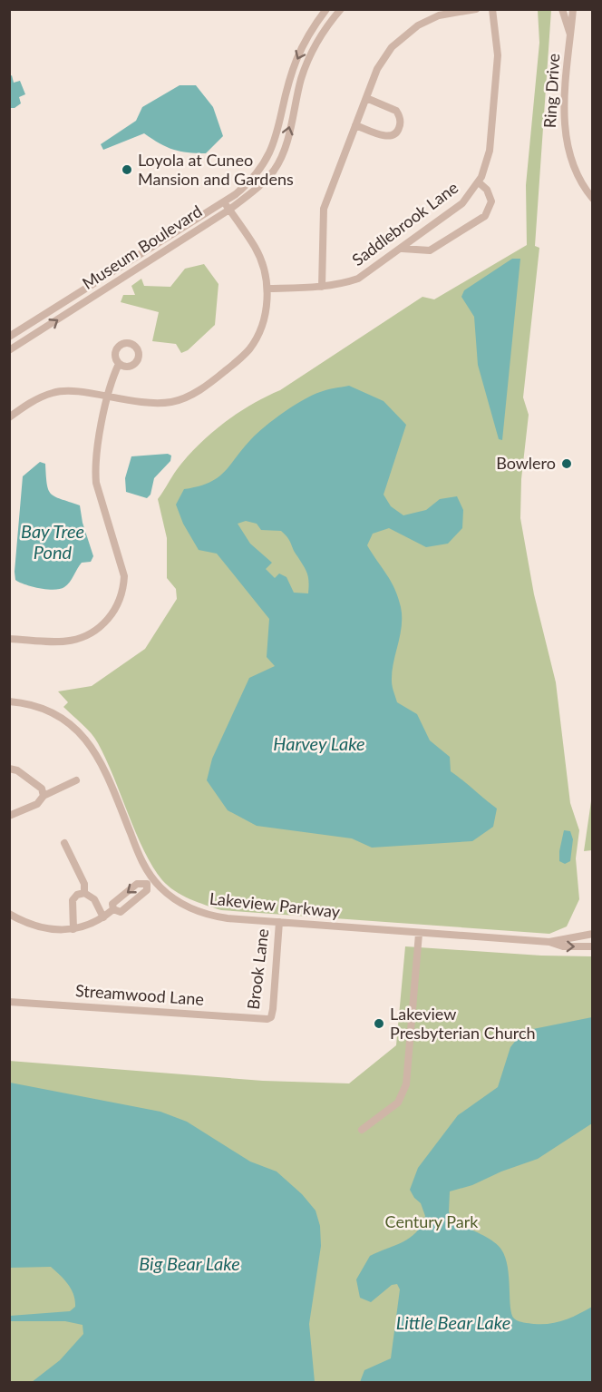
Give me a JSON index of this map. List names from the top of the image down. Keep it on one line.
{"streets":{"street":["Ring Drive","Saddlebrook Lane","Museum Boulevard","Lakeview Parkway","Brook Lane","Streamwood Lane"]},"crossings":[["Lakeview Parkway","Brook Lane"],["Brook Lane","Streamwood Lane"]],"water":["Bay Tree Pond","Harvey Lake","Big Bear Lake","Little Bear Lake"],"parks":["Century Park"],"places":["Loyola at Cuneo Mansion and Gardens","Bowlero","Lakeview Presbyterian Church"]}
